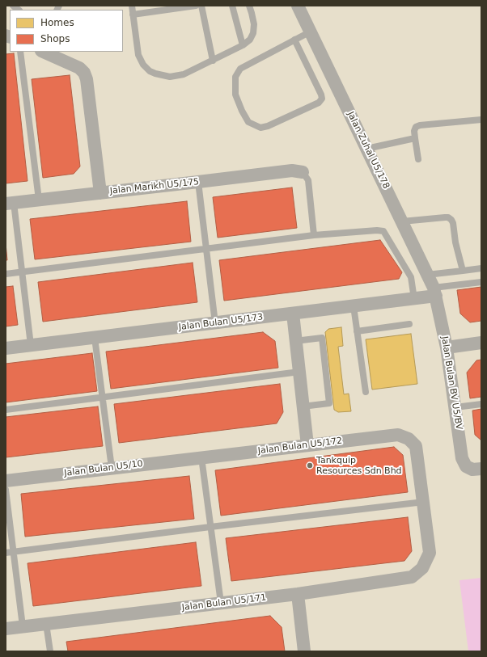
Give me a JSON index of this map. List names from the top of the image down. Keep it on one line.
{"streets":{"street":["Jalan Zuhal U5/178","Jalan Marikh U5/175","Jalan Bulan U5/173","Jalan Bulan BV U5/BV","Jalan Bulan U5/172","Jalan Bulan U5/10","Jalan Bulan U5/171"]},"crossings":[["Jalan Zuhal U5/178","Jalan Bulan U5/173"],["Jalan Zuhal U5/178","Jalan Bulan BV U5/BV"],["Jalan Bulan U5/173","Jalan Bulan BV U5/BV"],["Jalan Bulan U5/172","Jalan Bulan U5/10"],["Jalan Bulan U5/172","Jalan Bulan U5/171"]],"places":["Tankquip Resources Sdn Bhd"],"legend":["Homes","Shops"]}
